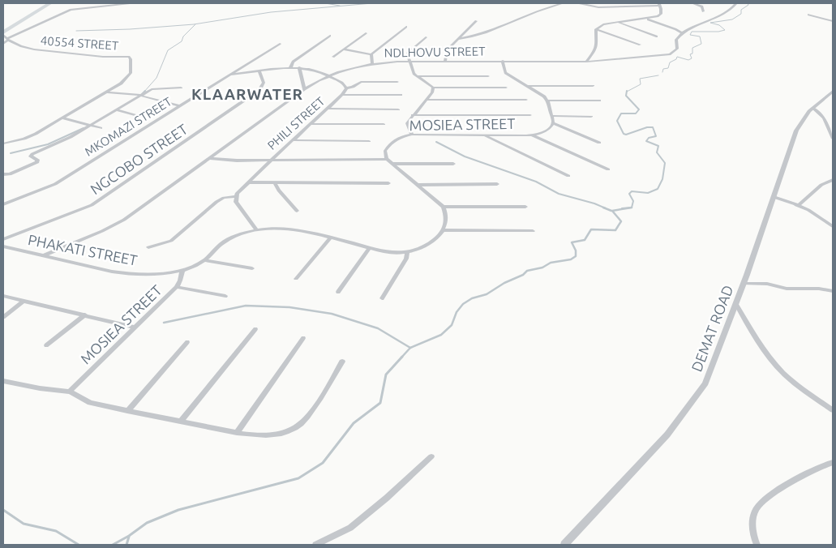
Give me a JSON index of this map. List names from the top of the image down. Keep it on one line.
{"streets":{"street":["40554 STREET","NDLHOVU STREET","PHILI STREET","MOSIEA STREET","MKOMAZI STREET","NGCOBO STREET","PHAKATI STREET","DEMAT ROAD"]},"crossings":[["NDLHOVU STREET","PHAKATI STREET"],["MOSIEA STREET","PHAKATI STREET"]],"districts":["KLAARWATER"]}
